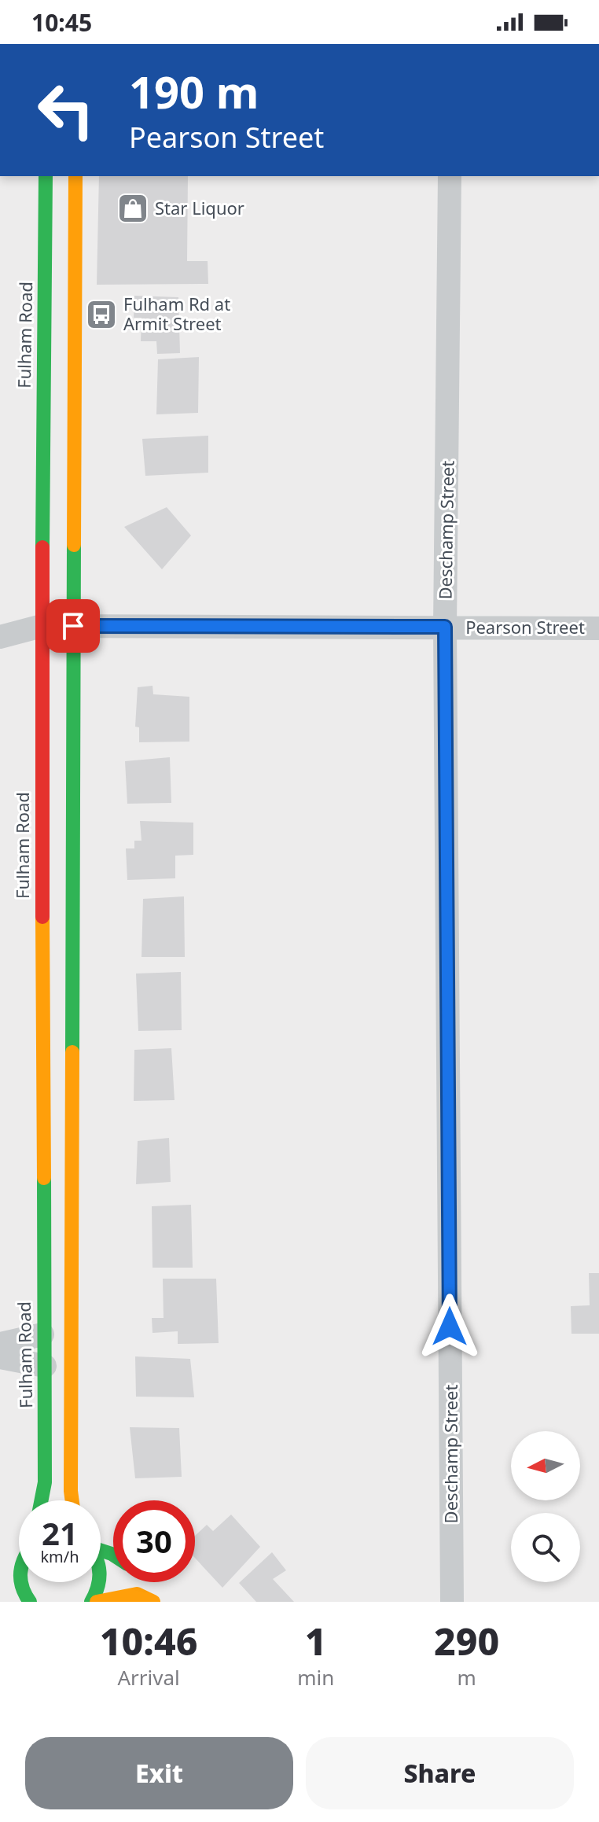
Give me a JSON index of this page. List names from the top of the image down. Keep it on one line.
{"streets":{"street":["Fulham Road","Deschamp Street","Pearson Street"]},"crossings":[["Fulham Road","Pearson Street"],["Deschamp Street","Pearson Street"]],"places":{"shop":["Star Liquor"],"bus stop":["Fulham Rd at Armit Street"]},"north":"left","page":{"status":"10:45","turn":["190 m","Pearson Street"],"speed":"21 km/h","limit":"30","eta":["10:46","Arrival","1","min","290","m"],"buttons":["Exit","Share"]}}
